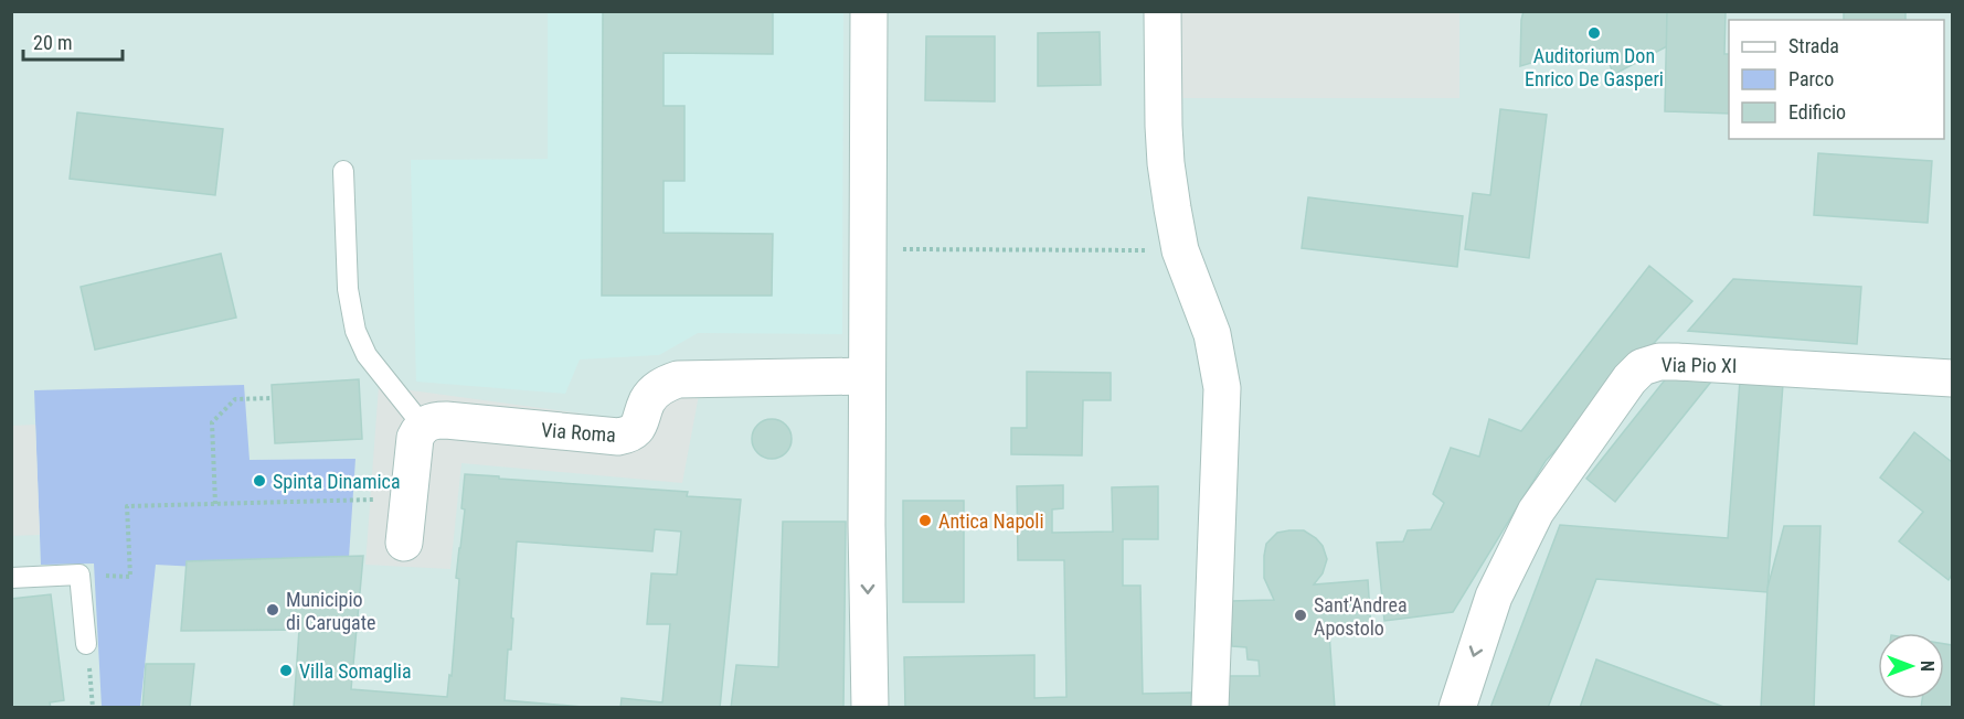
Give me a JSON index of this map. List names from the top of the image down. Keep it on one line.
{"streets":{"street":["Via Pio XI","Via Roma"]},"one_way":["Via Pio XI"],"places":["Auditorium Don Enrico De Gasperi","Spinta Dinamica","Antica Napoli","Municipio di Carugate","Sant'Andrea Apostolo","Villa Somaglia"],"legend":["Strada","Parco","Edificio"],"scale_bar":"20 m","north":"right"}
